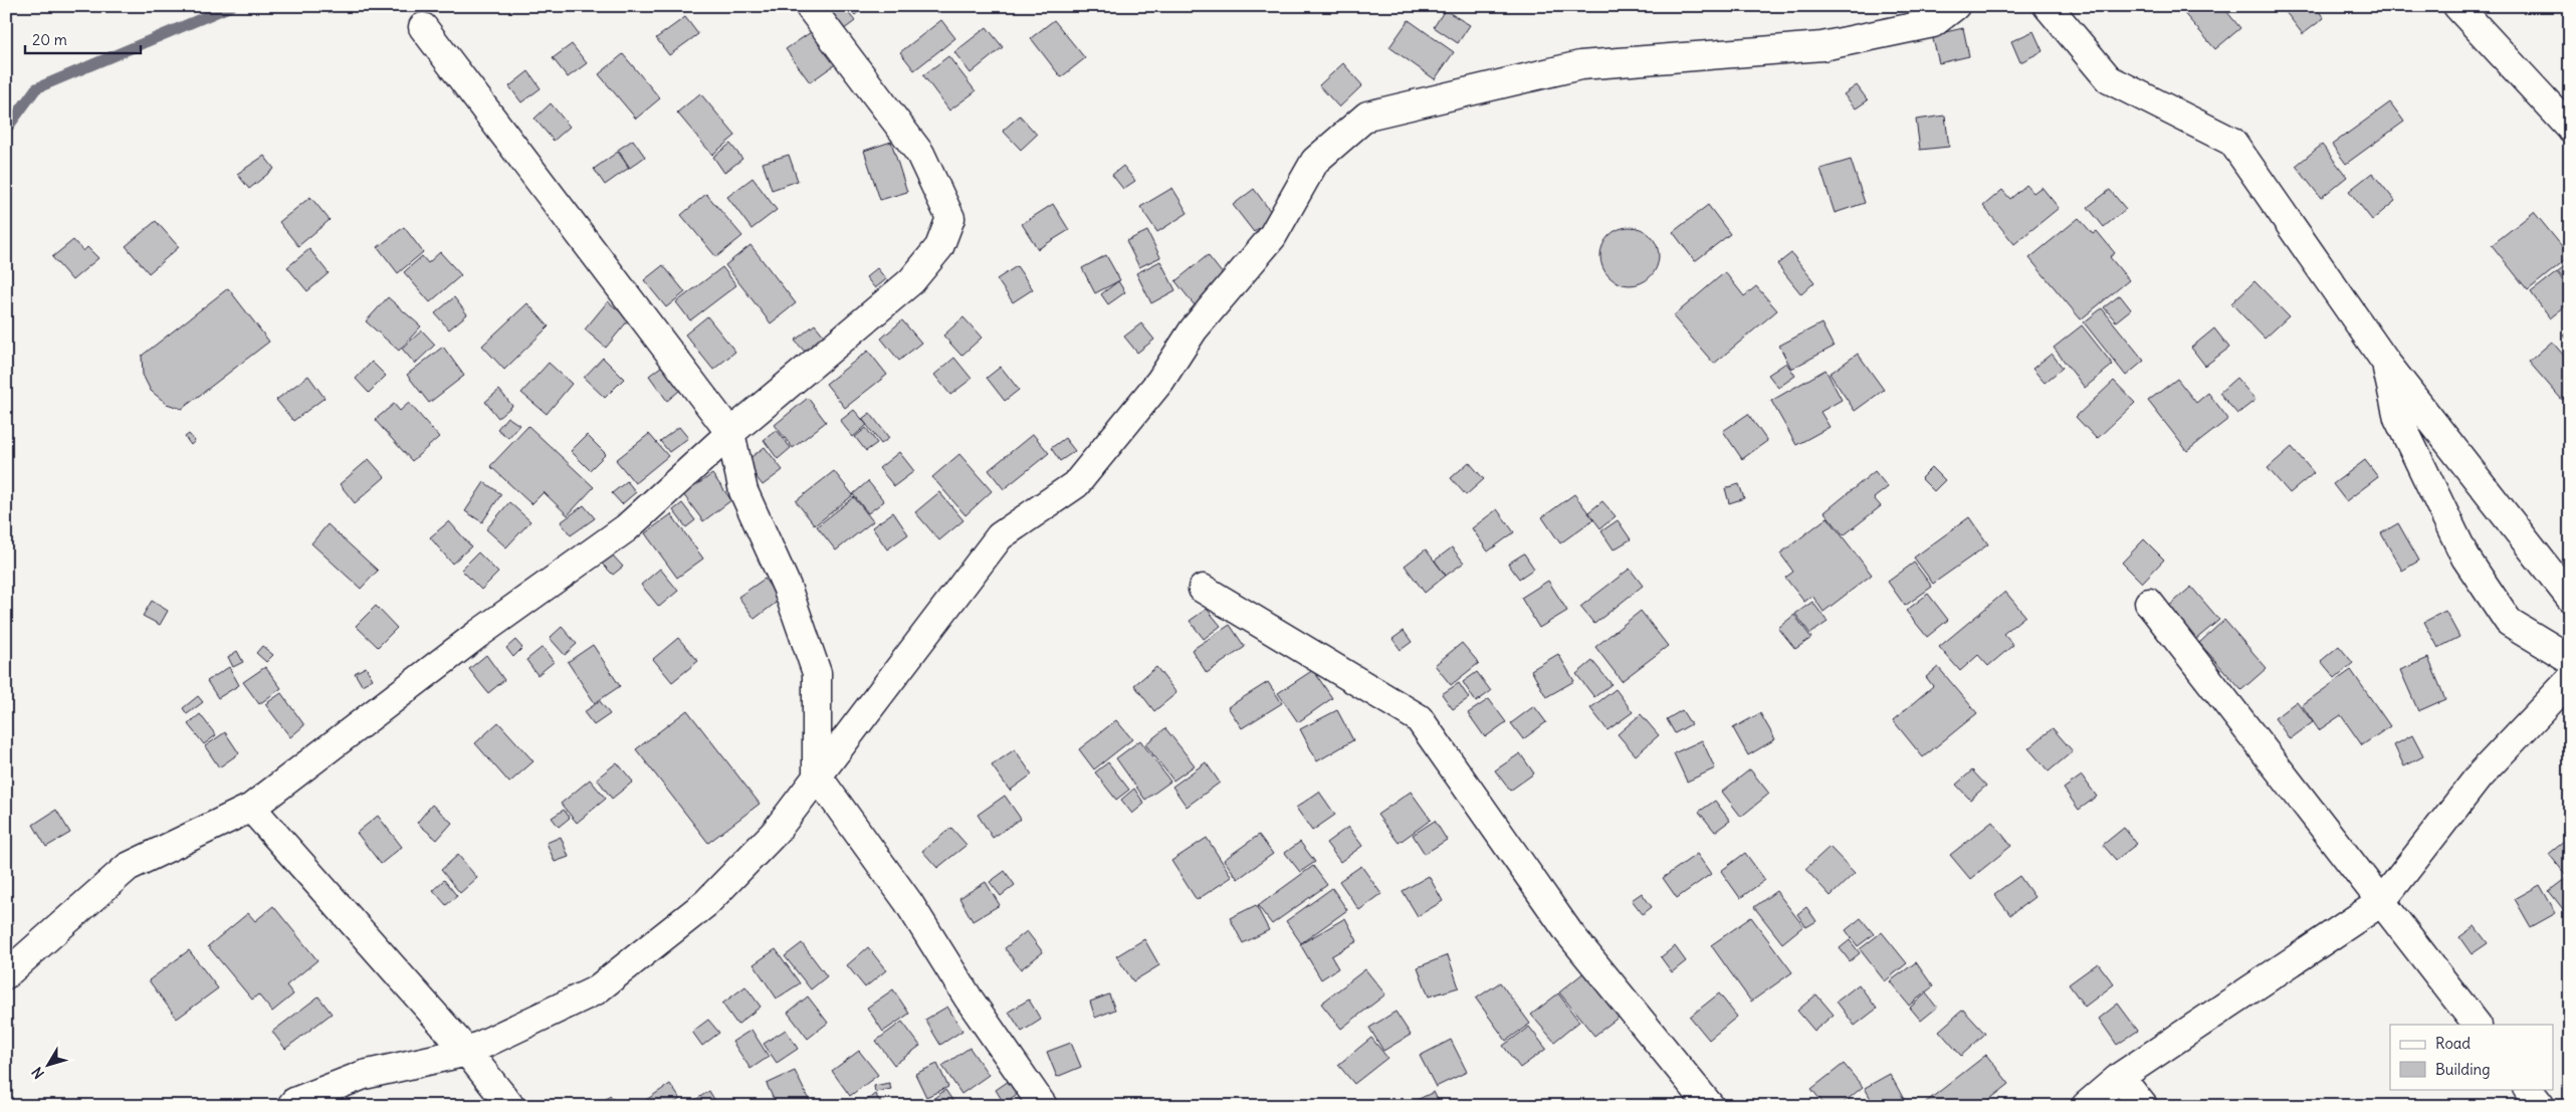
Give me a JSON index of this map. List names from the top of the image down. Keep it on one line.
{"legend":["Road","Building"],"scale_bar":"20 m","north":"bottom left"}
